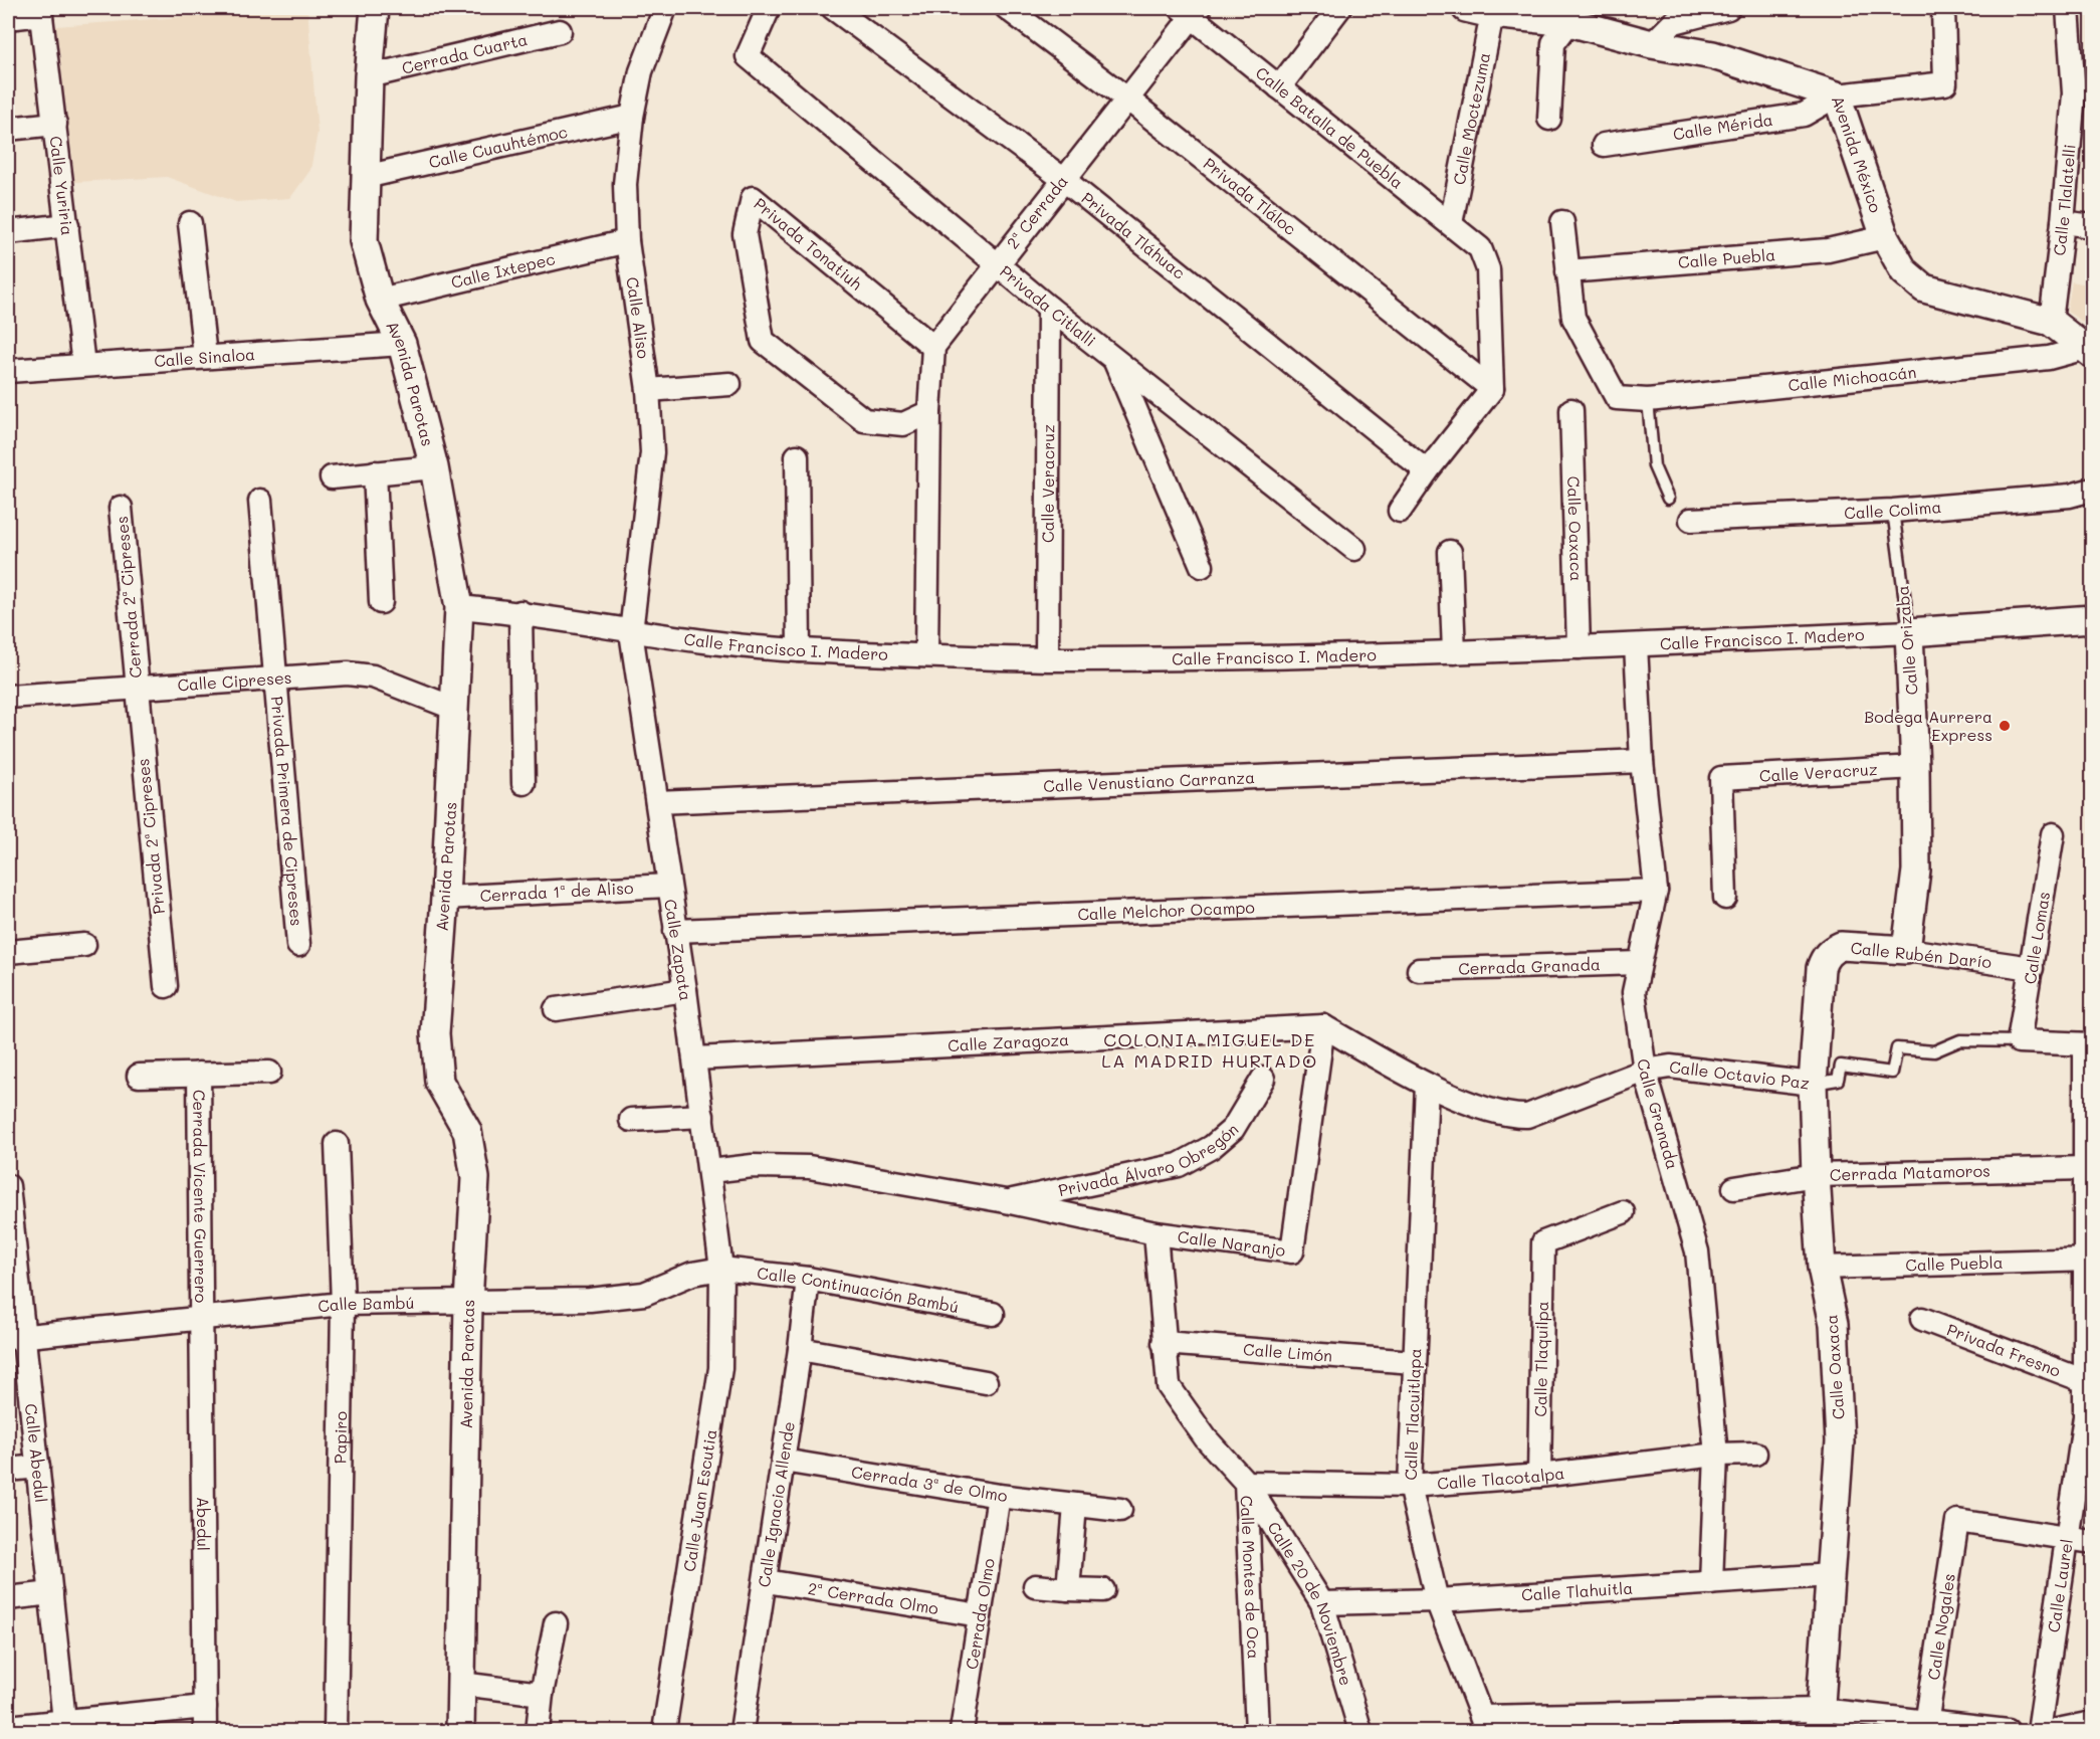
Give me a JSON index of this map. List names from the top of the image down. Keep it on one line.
{"streets":{"street":["Cerrada Cuarta","Calle Moctezuma","Calle Mérida","Calle Batalla de Puebla","Calle Cuauhtémoc","Avenida México","Calle Yuriria","Privada Tláloc","Calle Tlalatelli","2ª Cerrada","Privada Tláhuac","Privada Tonatiuh","Calle Puebla","Calle Ixtepec","Privada Citlalli","Calle Aliso","Calle Sinaloa","Calle Michoacán","Avenida Parotas","Calle Veracruz","Calle Colima","Calle Oaxaca","Cerrada 2ª Cipreses","Calle Francisco I. Madero","Calle Orizaba","Calle Cipreses","Calle Venustiano Carranza","Privada Primera de Cipreses","Privada 2ª Cipreses","Cerrada 1ª de Aliso","Calle Melchor Ocampo","Calle Lomas","Calle Zapata","Calle Rubén Darío","Cerrada Granada","Calle Zaragoza","Calle Octavio Paz","Calle Granada","Privada Álvaro Obregón","Cerrada Matamoros","Cerrada Vicente Guerrero","Calle Naranjo","Calle Continuación Bambú","Calle Bambú","Privada Fresno","Calle Limón","Calle Tlaquilpa","Calle Tlacuitlapa","Papiro","Calle Abedul","Calle Tlacotalpa","Cerrada 3ª de Olmo","Calle Juan Escutia","Calle Ignacio Allende","Abedul","Calle Montes de Oca","Calle Laurel","Calle Tlahuitla","2ª Cerrada Olmo","Calle 20 de Noviembre","Cerrada Olmo","Calle Nogales"]},"crossings":[["Cerrada Cuarta","Avenida Parotas"],["Calle Moctezuma","Calle Batalla de Puebla"],["Calle Moctezuma","Avenida México"],["Calle Mérida","Avenida México"],["Calle Batalla de Puebla","Privada Tláloc"],["Calle Batalla de Puebla","2ª Cerrada"],["Calle Cuauhtémoc","Calle Aliso"],["Calle Cuauhtémoc","Avenida Parotas"],["Avenida México","Calle Tlalatelli"],["Avenida México","Calle Puebla"],["Avenida México","Calle Michoacán"],["Calle Yuriria","Calle Sinaloa"],["Privada Tláloc","2ª Cerrada"],["2ª Cerrada","Privada Tláhuac"],["2ª Cerrada","Privada Tonatiuh"],["2ª Cerrada","Privada Citlalli"],["Calle Puebla","Calle Michoacán"],["Calle Puebla","Calle Oaxaca"],["Calle Puebla","Calle Laurel"],["Calle Ixtepec","Calle Aliso"],["Calle Ixtepec","Avenida Parotas"],["Privada Citlalli","Calle Veracruz"],["Calle Aliso","Calle Francisco I. Madero"],["Calle Aliso","Calle Zapata"],["Calle Sinaloa","Avenida Parotas"],["Avenida Parotas","Calle Francisco I. Madero"],["Avenida Parotas","Calle Cipreses"],["Avenida Parotas","Cerrada 1ª de Aliso"],["Avenida Parotas","Calle Bambú"],["Calle Veracruz","Calle Francisco I. Madero"],["Calle Veracruz","Calle Orizaba"],["Calle Colima","Calle Orizaba"],["Calle Oaxaca","Calle Francisco I. Madero"],["Calle Oaxaca","Calle Rubén Darío"],["Calle Oaxaca","Calle Octavio Paz"],["Calle Oaxaca","Cerrada Matamoros"],["Calle Oaxaca","Calle Tlahuitla"],["Cerrada 2ª Cipreses","Calle Cipreses"],["Cerrada 2ª Cipreses","Privada 2ª Cipreses"],["Calle Francisco I. Madero","Calle Orizaba"],["Calle Francisco I. Madero","Calle Zapata"],["Calle Francisco I. Madero","Calle Granada"],["Calle Orizaba","Calle Rubén Darío"],["Calle Cipreses","Privada Primera de Cipreses"],["Calle Cipreses","Privada 2ª Cipreses"],["Calle Venustiano Carranza","Calle Zapata"],["Calle Venustiano Carranza","Calle Granada"],["Cerrada 1ª de Aliso","Calle Zapata"],["Calle Melchor Ocampo","Calle Zapata"],["Calle Melchor Ocampo","Calle Granada"],["Calle Lomas","Calle Rubén Darío"],["Calle Lomas","Calle Octavio Paz"],["Calle Zapata","Calle Zaragoza"],["Calle Zapata","Calle Naranjo"],["Calle Zapata","Calle Continuación Bambú"],["Calle Zapata","Calle Bambú"],["Calle Zapata","Calle Juan Escutia"],["Cerrada Granada","Calle Granada"],["Calle Zaragoza","Calle Naranjo"],["Calle Octavio Paz","Calle Granada"],["Calle Octavio Paz","Calle Laurel"],["Calle Granada","Calle Tlacotalpa"],["Calle Granada","Calle Tlahuitla"],["Privada Álvaro Obregón","Calle Naranjo"],["Cerrada Matamoros","Calle Laurel"],["Cerrada Vicente Guerrero","Calle Bambú"],["Cerrada Vicente Guerrero","Abedul"],["Calle Naranjo","Calle Montes de Oca"],["Calle Continuación Bambú","Calle Bambú"],["Calle Continuación Bambú","Calle Juan Escutia"],["Calle Continuación Bambú","Calle Ignacio Allende"],["Calle Bambú","Papiro"],["Calle Bambú","Calle Abedul"],["Calle Bambú","Calle Juan Escutia"],["Calle Bambú","Abedul"],["Privada Fresno","Calle Laurel"],["Calle Limón","Calle Tlacuitlapa"],["Calle Limón","Calle Montes de Oca"],["Calle Tlaquilpa","Calle Tlacotalpa"],["Calle Tlacuitlapa","Calle Tlacotalpa"],["Calle Tlacuitlapa","Calle Tlahuitla"],["Calle Tlacotalpa","Calle Montes de Oca"],["Calle Tlacotalpa","Calle 20 de Noviembre"],["Cerrada 3ª de Olmo","Calle Ignacio Allende"],["Cerrada 3ª de Olmo","Cerrada Olmo"],["Calle Ignacio Allende","2ª Cerrada Olmo"],["Calle Montes de Oca","Calle 20 de Noviembre"],["Calle Laurel","Calle Nogales"],["Calle Tlahuitla","Calle 20 de Noviembre"],["2ª Cerrada Olmo","Cerrada Olmo"]],"districts":["COLONIA MIGUEL DE LA MADRID HURTADO"],"places":["Bodega Aurrera Express"]}
